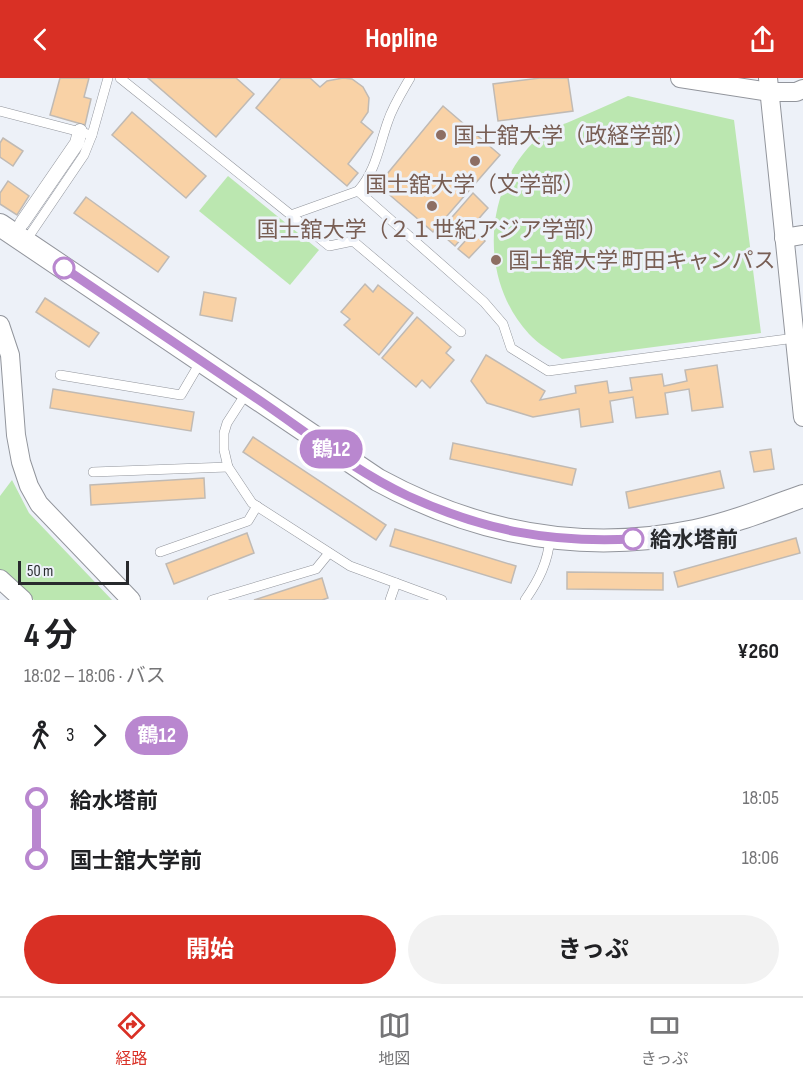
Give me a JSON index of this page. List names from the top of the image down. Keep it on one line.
{"places":["国士舘大学（政経学部）","国士舘大学（文学部）","国士舘大学（２１世紀アジア学部）","国士舘大学 町田キャンパス","給水塔前"],"lines":["bus line 鶴12"],"scale_bar":"50 m","page":{"header":"Hopline","on_map":"鶴12","scale":"50 m","heading":["4 分","18:02 – 18:06 · バス","¥260"],"legs":["3","鶴12"],"list":[{"name":"給水塔前","value":"18:05"},{"name":"国士舘大学前","value":"18:06"}],"buttons":["開始","きっぷ"],"tabs":["経路","地図","きっぷ"]}}
